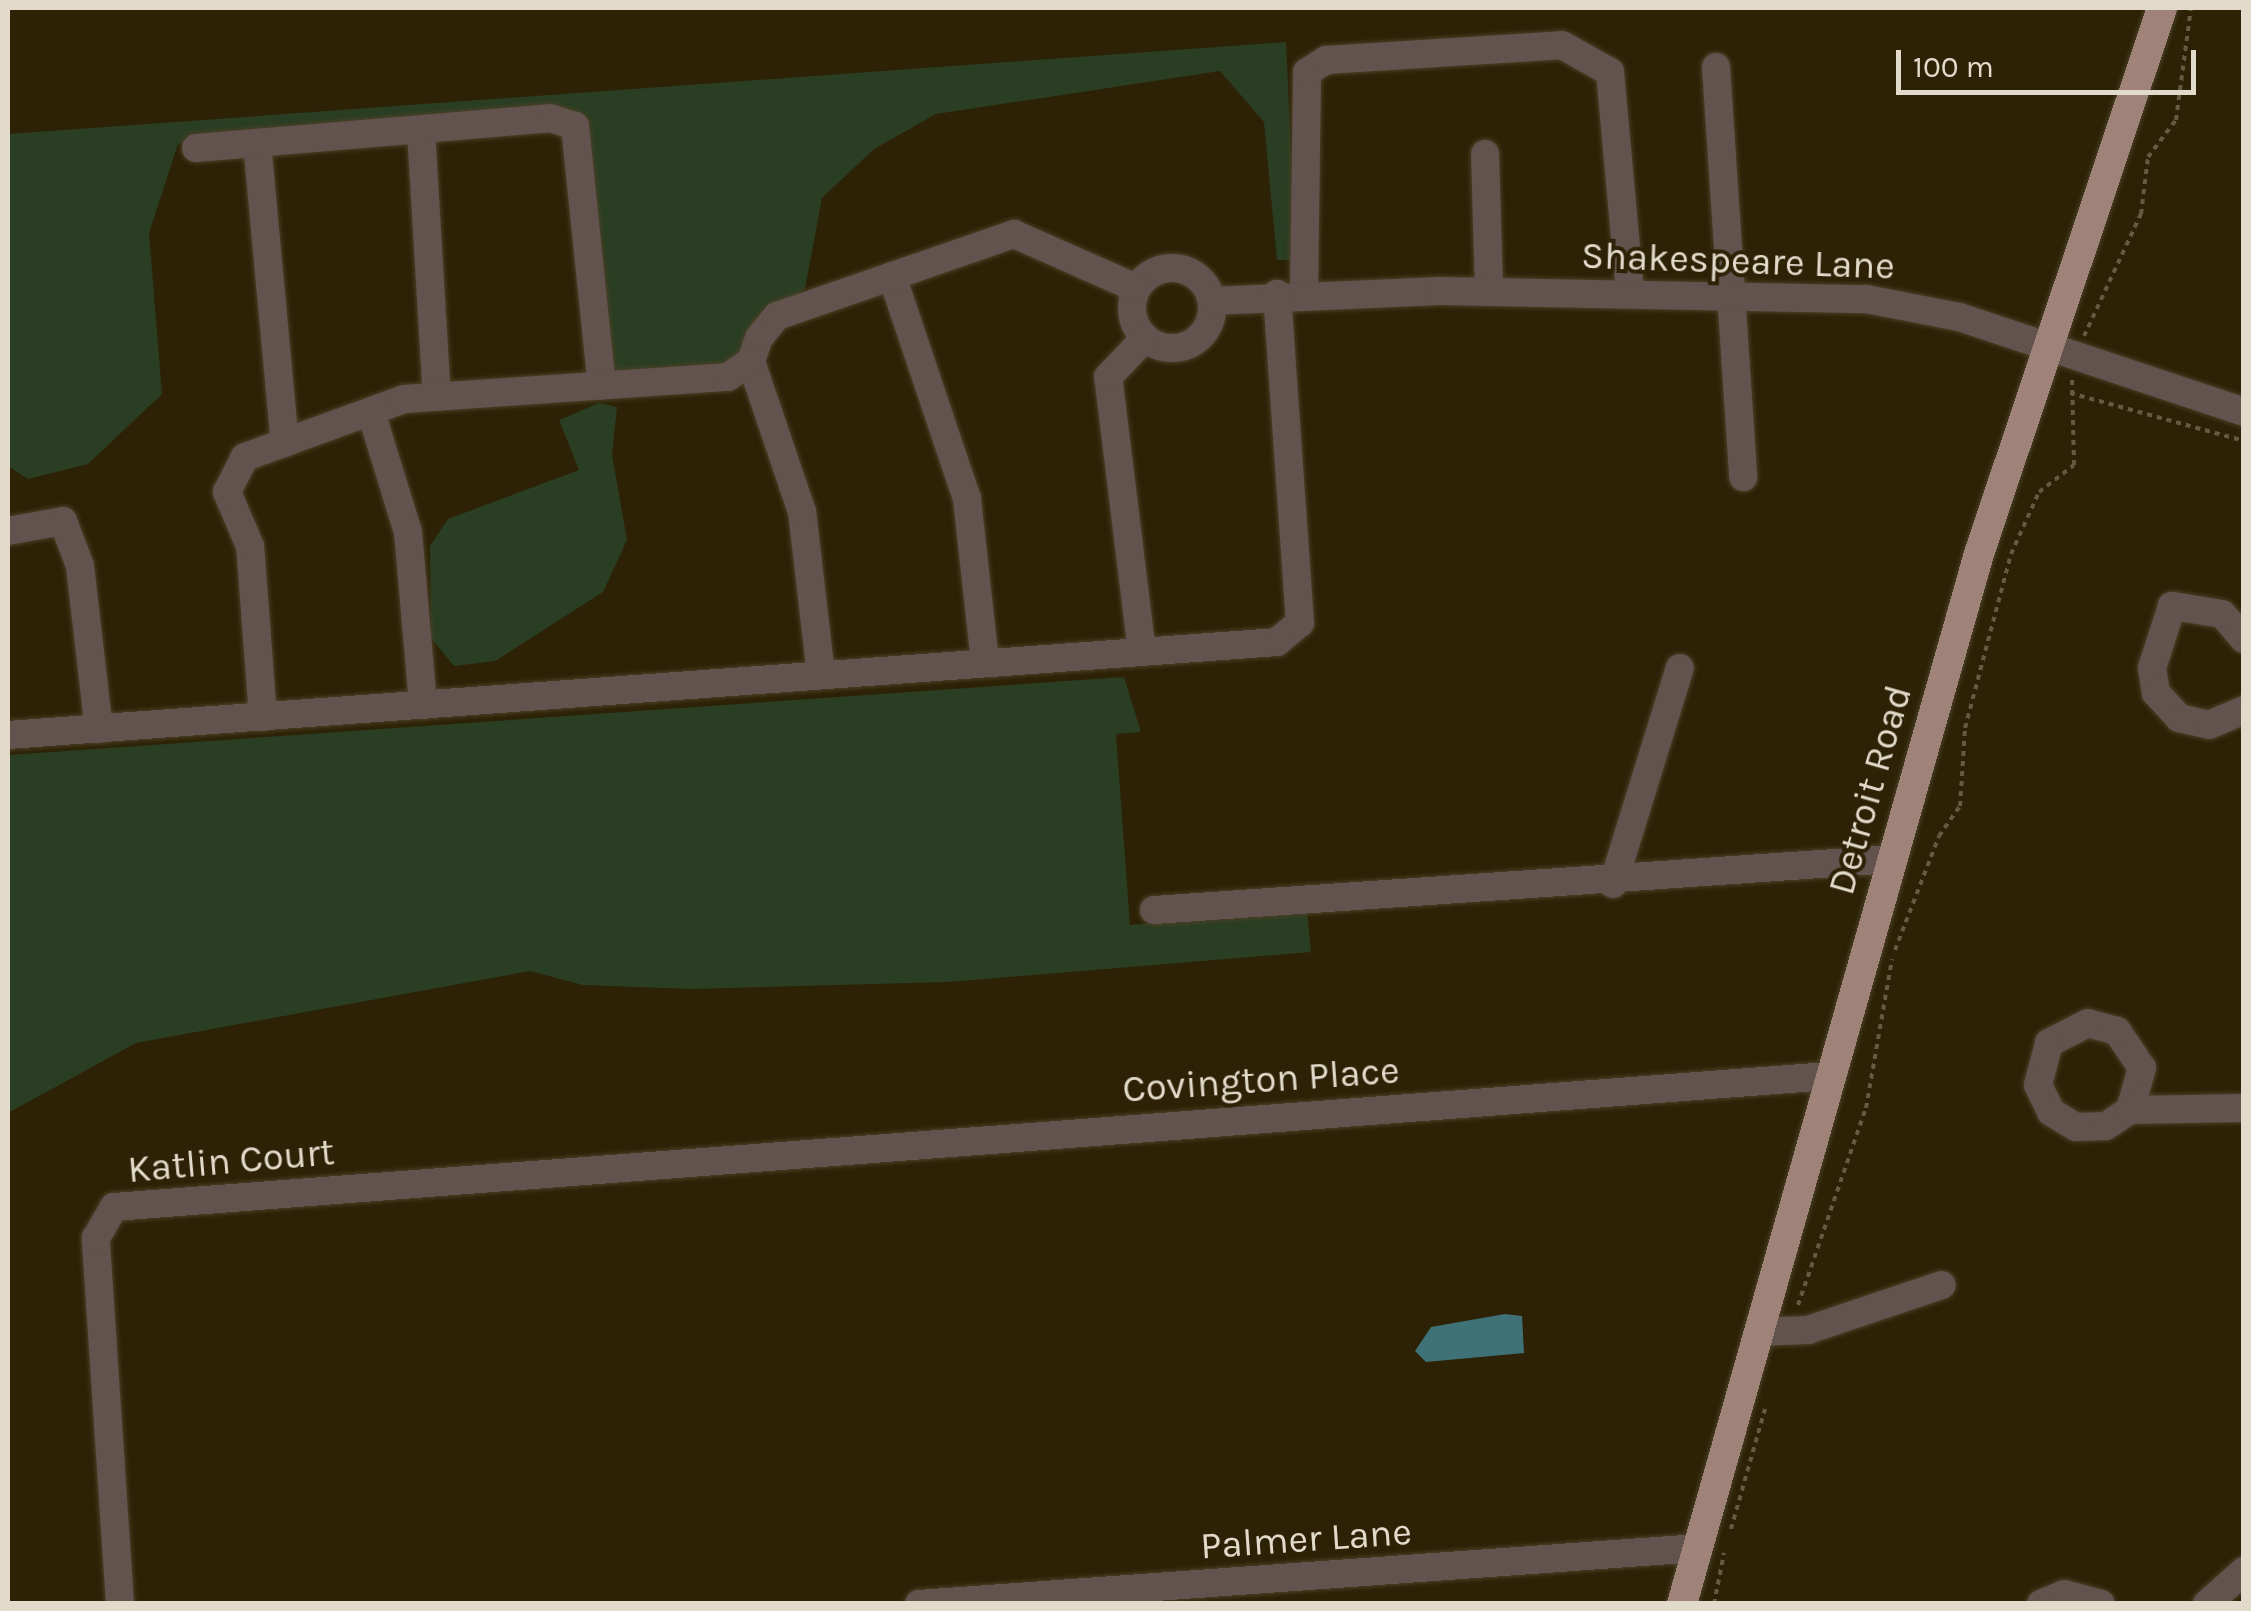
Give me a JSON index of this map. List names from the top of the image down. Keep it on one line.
{"streets":{"main road":["Detroit Road"],"street":["Shakespeare Lane","Covington Place","Katlin Court","Palmer Lane"]},"crossings":[["Shakespeare Lane","Detroit Road"],["Detroit Road","Covington Place"],["Detroit Road","Palmer Lane"],["Covington Place","Katlin Court"]],"scale_bar":"100 m"}
